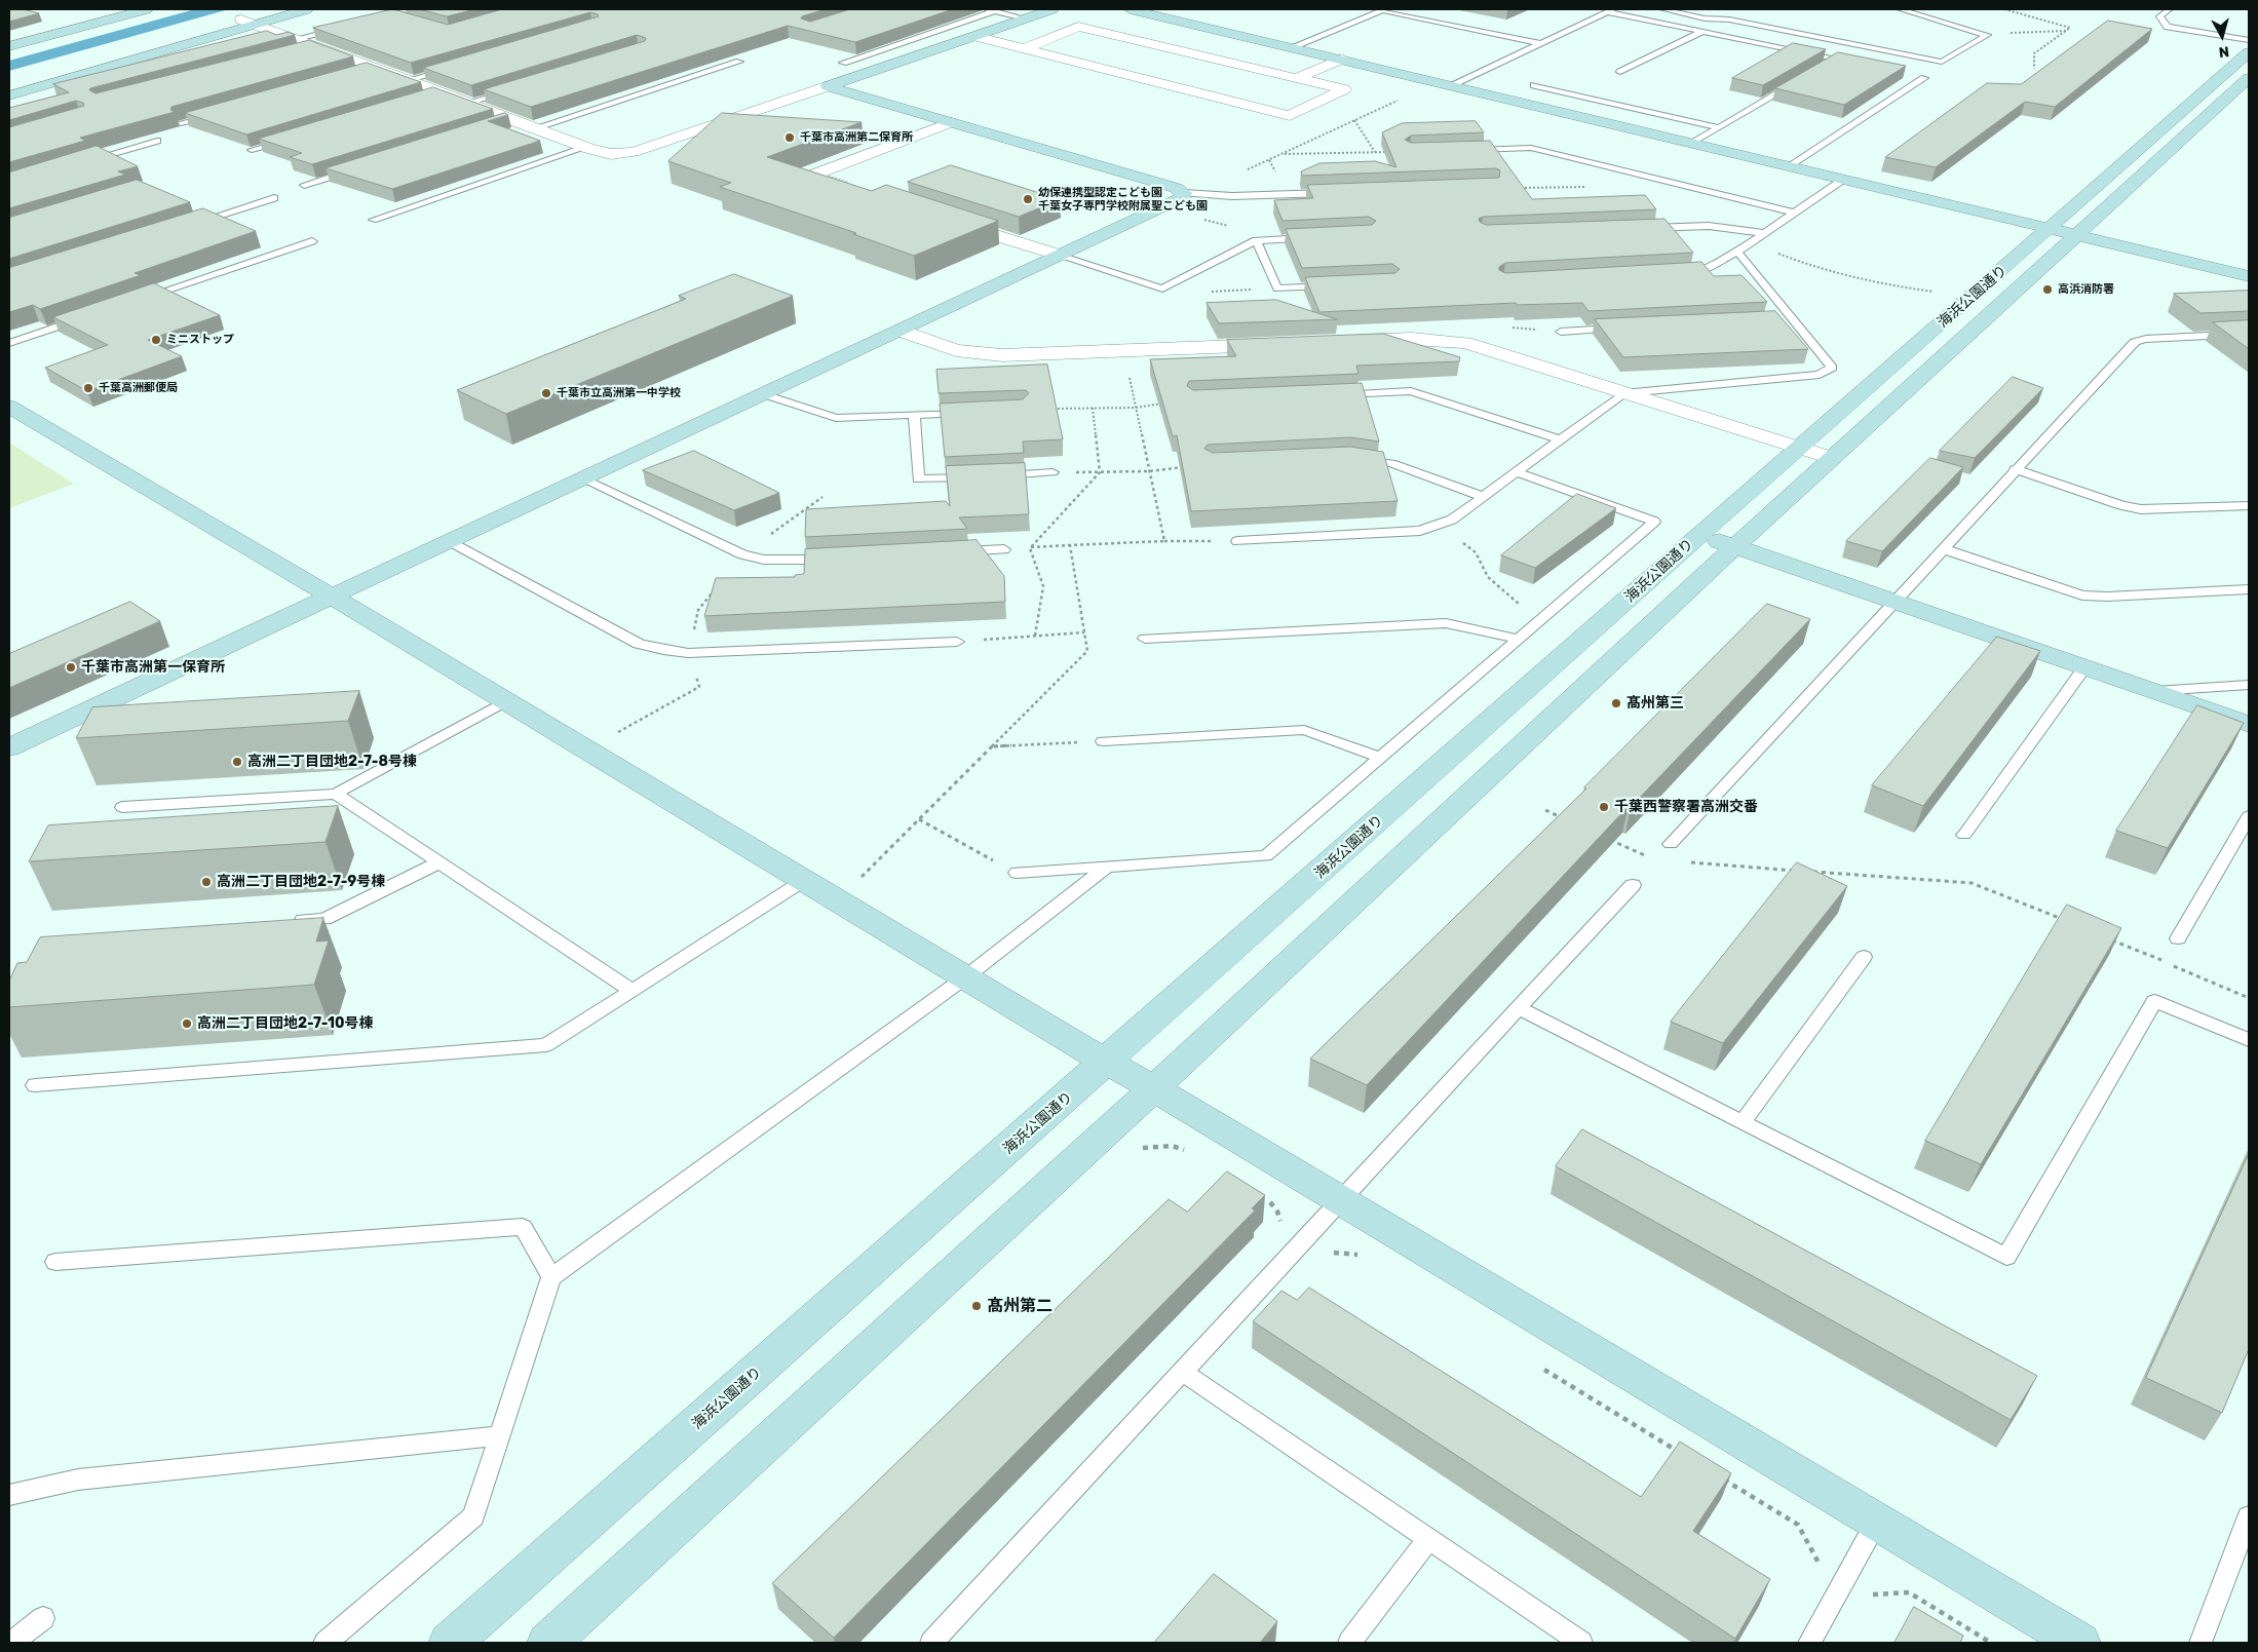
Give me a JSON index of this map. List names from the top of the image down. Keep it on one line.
{"streets":{"street":["海浜公園通り"]},"places":["千葉市高洲第二保育所","幼保連携型認定こども園 千葉女子専門学校附属聖こども園","高浜消防署","ミニストップ","千葉高洲郵便局","千葉市立高洲第一中学校","千葉市高洲第一保育所","髙州第三","高洲二丁目団地2-7-8号棟","千葉西警察署高洲交番","高洲二丁目団地2-7-9号棟","高洲二丁目団地2-7-10号棟","髙州第二"],"north":"bottom"}
